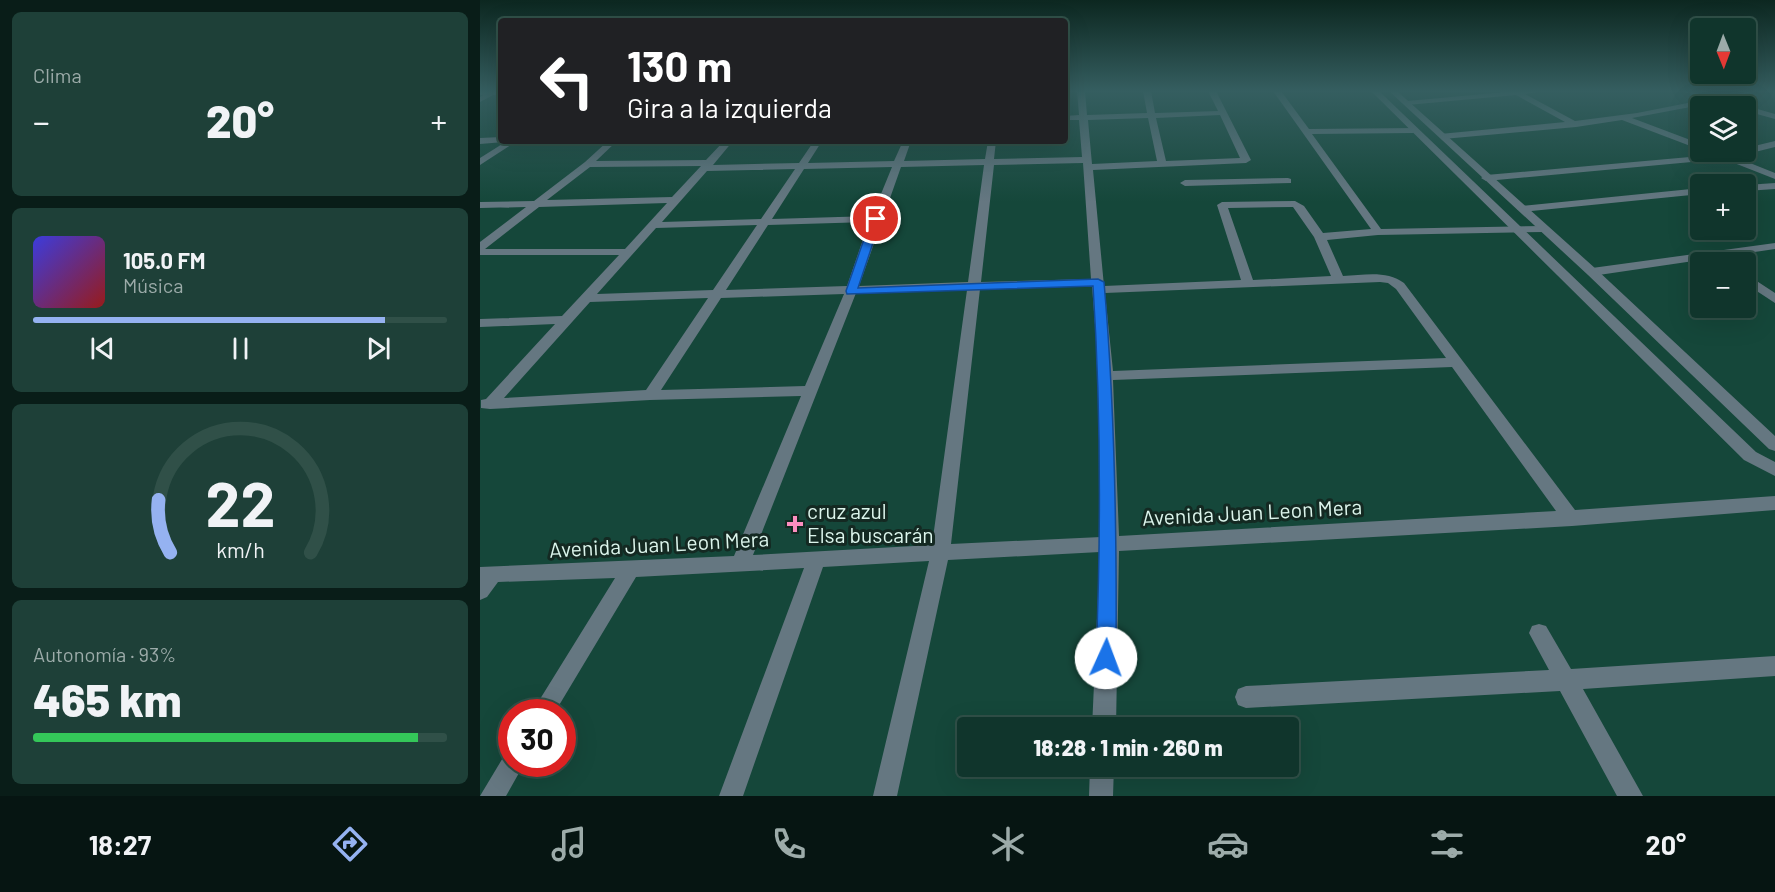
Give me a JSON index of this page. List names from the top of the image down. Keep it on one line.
{"streets":{"street":["Avenida Juan Leon Mera"]},"places":{"health":["cruz azul Elsa buscarán"]},"north":"bottom","page":{"tile":["Clima",["Autonomía · 93%","465 km"]],"map_buttons":["+","−"],"turn":["130 m","Gira a la izquierda"],"heat":["−","20°","+"],"song":["105.0 FM","Música"],"limit":"30","trip":"18:28 · 1 min · 260 m","tabs":["18:27","20°"],"gauge":["22","km/h"]}}
